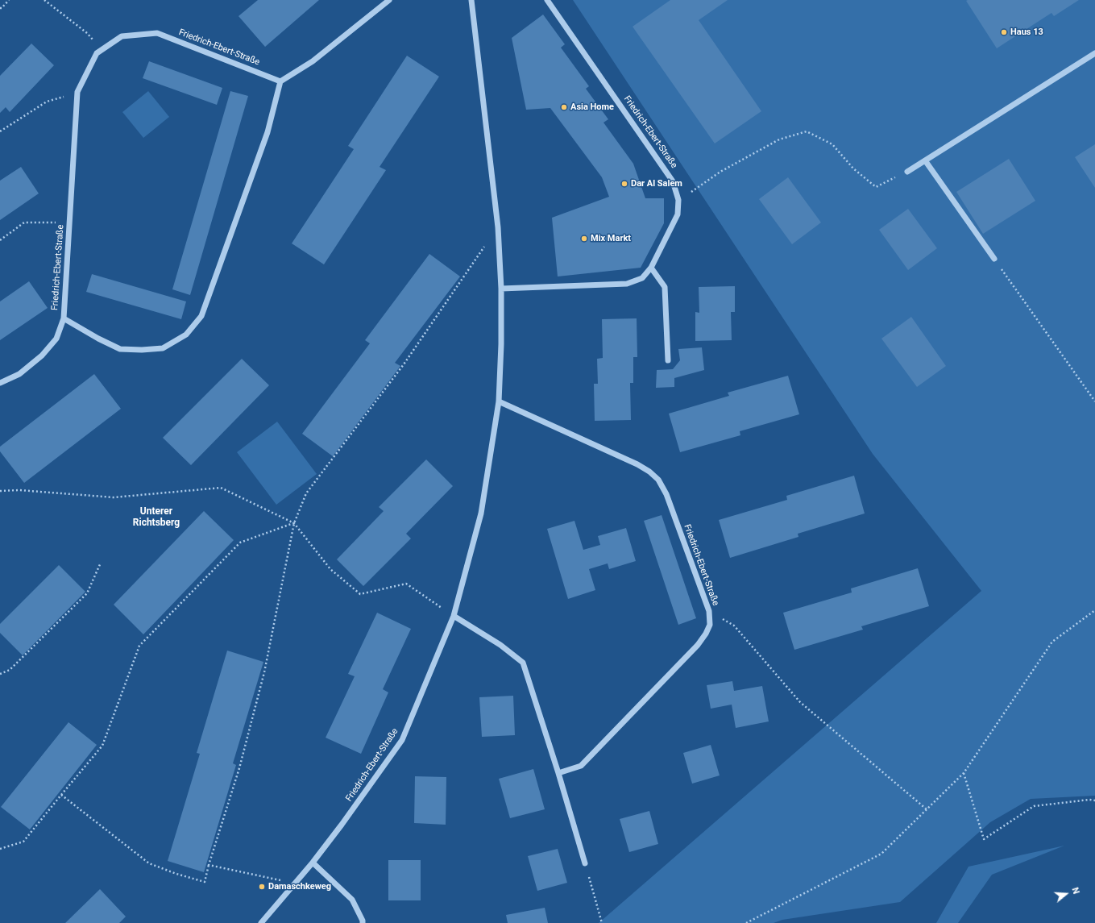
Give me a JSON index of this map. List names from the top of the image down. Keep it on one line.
{"streets":{"street":["Friedrich-Ebert-Straße"]},"districts":["Unterer Richtsberg"],"places":["Haus 13","Asia Home","Dar Al Salem","Mix Markt","Damaschkeweg"],"north":"right"}
